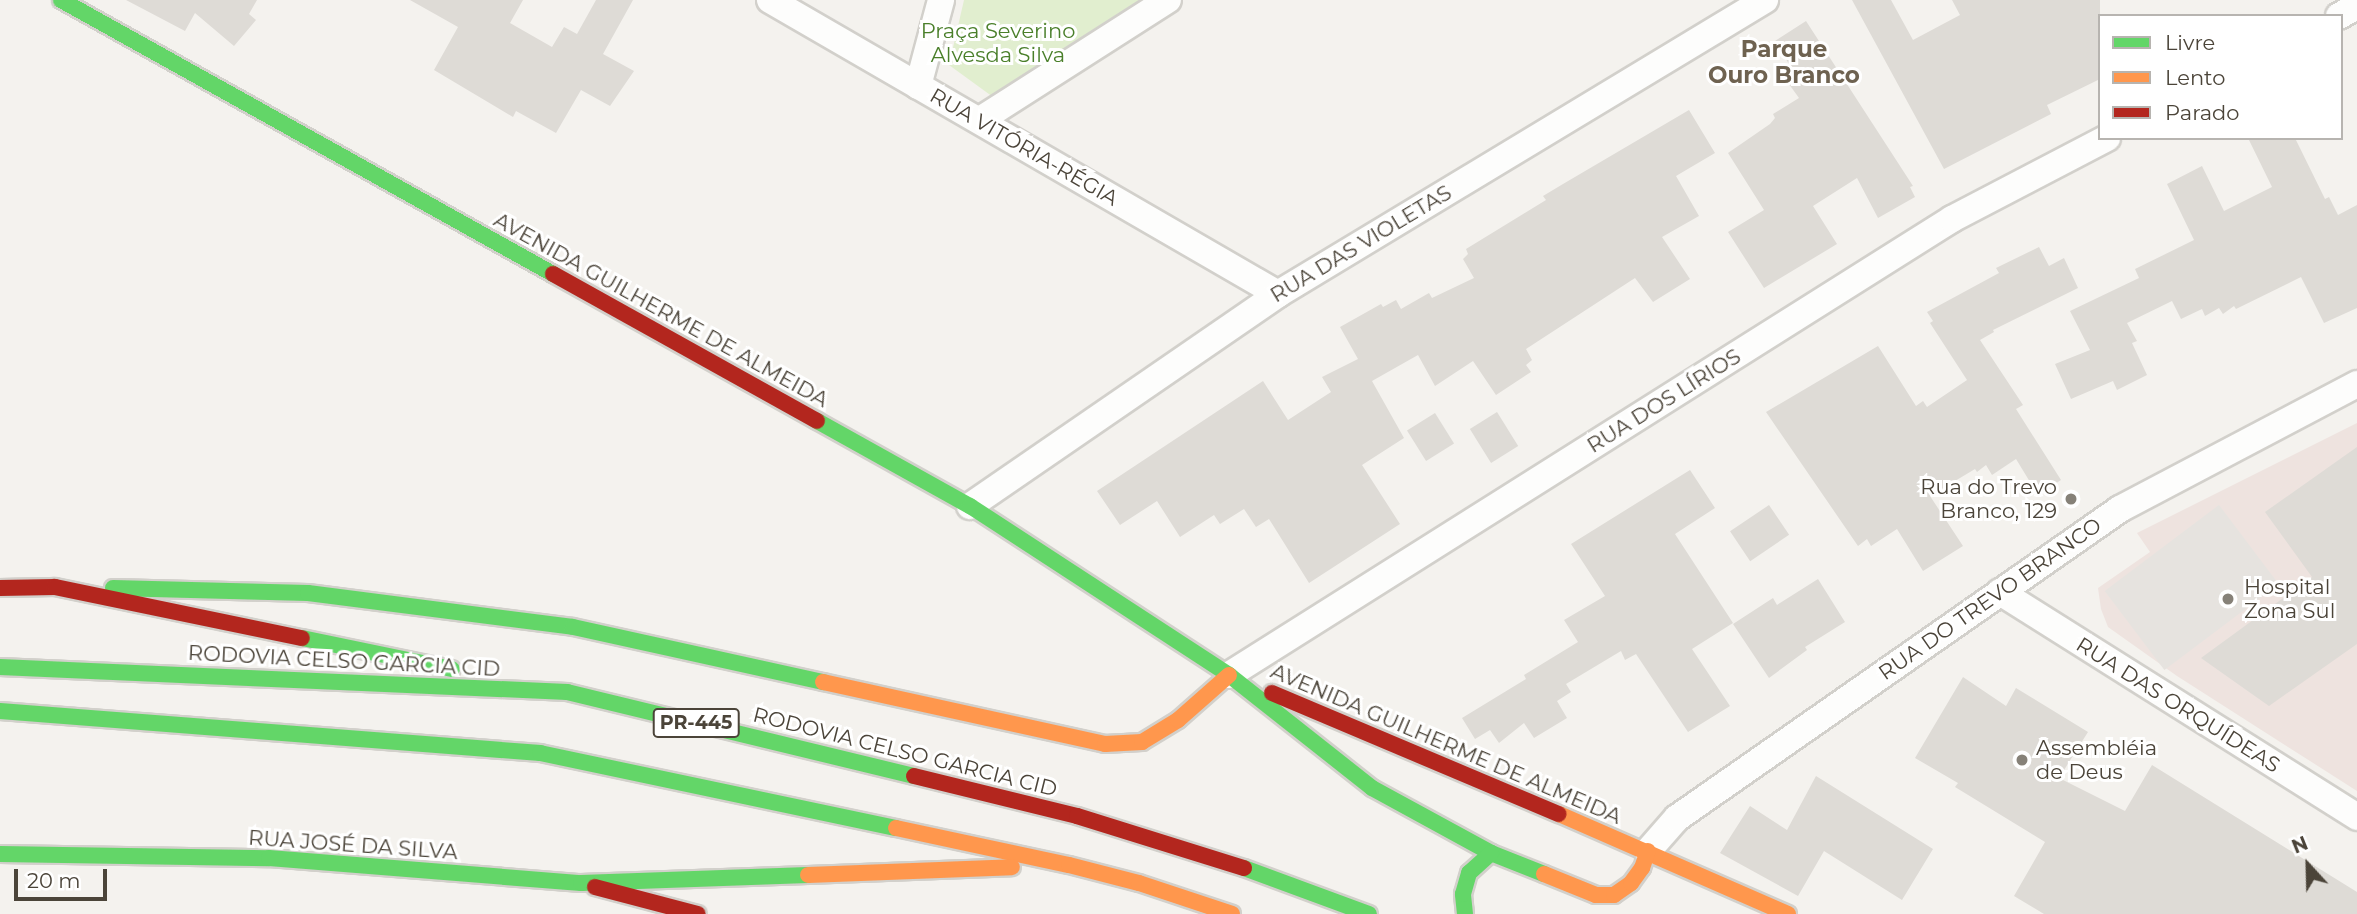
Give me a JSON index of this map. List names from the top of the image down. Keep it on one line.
{"streets":{"main road":["AVENIDA GUILHERME DE ALMEIDA","RODOVIA CELSO GARCIA CID","PR-445","RUA JOSÉ DA SILVA"],"street":["RUA VITÓRIA-RÉGIA","RUA DAS VIOLETAS","RUA DOS LÍRIOS","RUA DO TREVO BRANCO","RUA DAS ORQUÍDEAS"]},"crossings":[["RUA VITÓRIA-RÉGIA","RUA DAS VIOLETAS"],["RUA DAS VIOLETAS","AVENIDA GUILHERME DE ALMEIDA"],["AVENIDA GUILHERME DE ALMEIDA","RUA DOS LÍRIOS"],["AVENIDA GUILHERME DE ALMEIDA","RUA DO TREVO BRANCO"],["RUA DO TREVO BRANCO","RUA DAS ORQUÍDEAS"]],"districts":["Parque Ouro Branco"],"parks":["Praça Severino Alvesda Silva"],"places":["Rua do Trevo Branco, 129","Hospital Zona Sul","Assembléia de Deus"],"legend":["Livre","Lento","Parado"],"scale_bar":"20 m","north":"top"}
